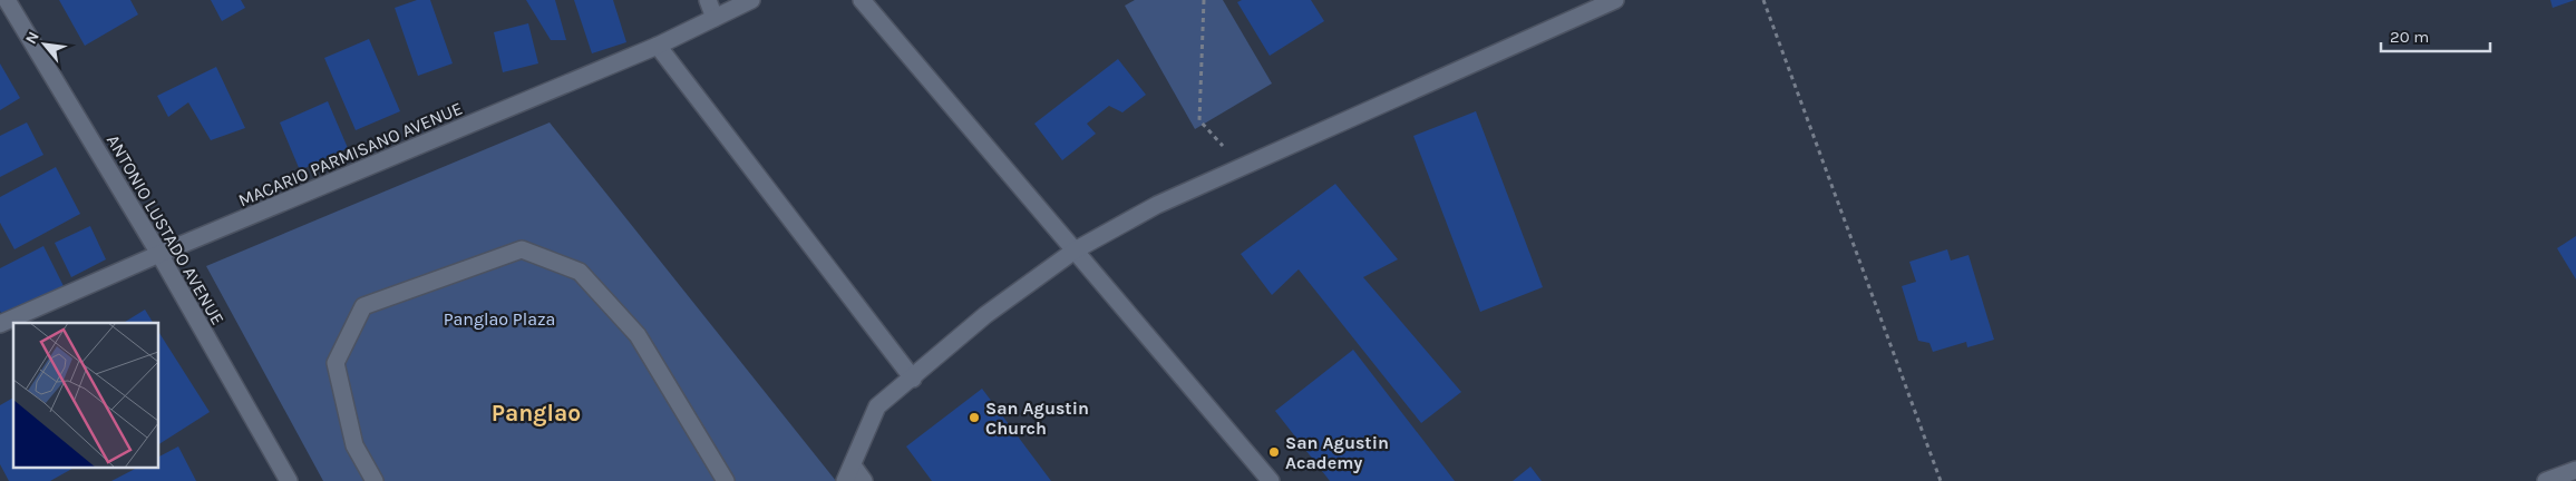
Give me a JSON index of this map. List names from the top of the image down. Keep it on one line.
{"streets":{"street":["MACARIO PARMISANO AVENUE","ANTONIO LUSTADO AVENUE"]},"crossings":[["MACARIO PARMISANO AVENUE","ANTONIO LUSTADO AVENUE"]],"districts":["Panglao"],"parks":["Panglao Plaza"],"places":["San Agustin Church","San Agustin Academy"],"scale_bar":"20 m","north":"top left"}
